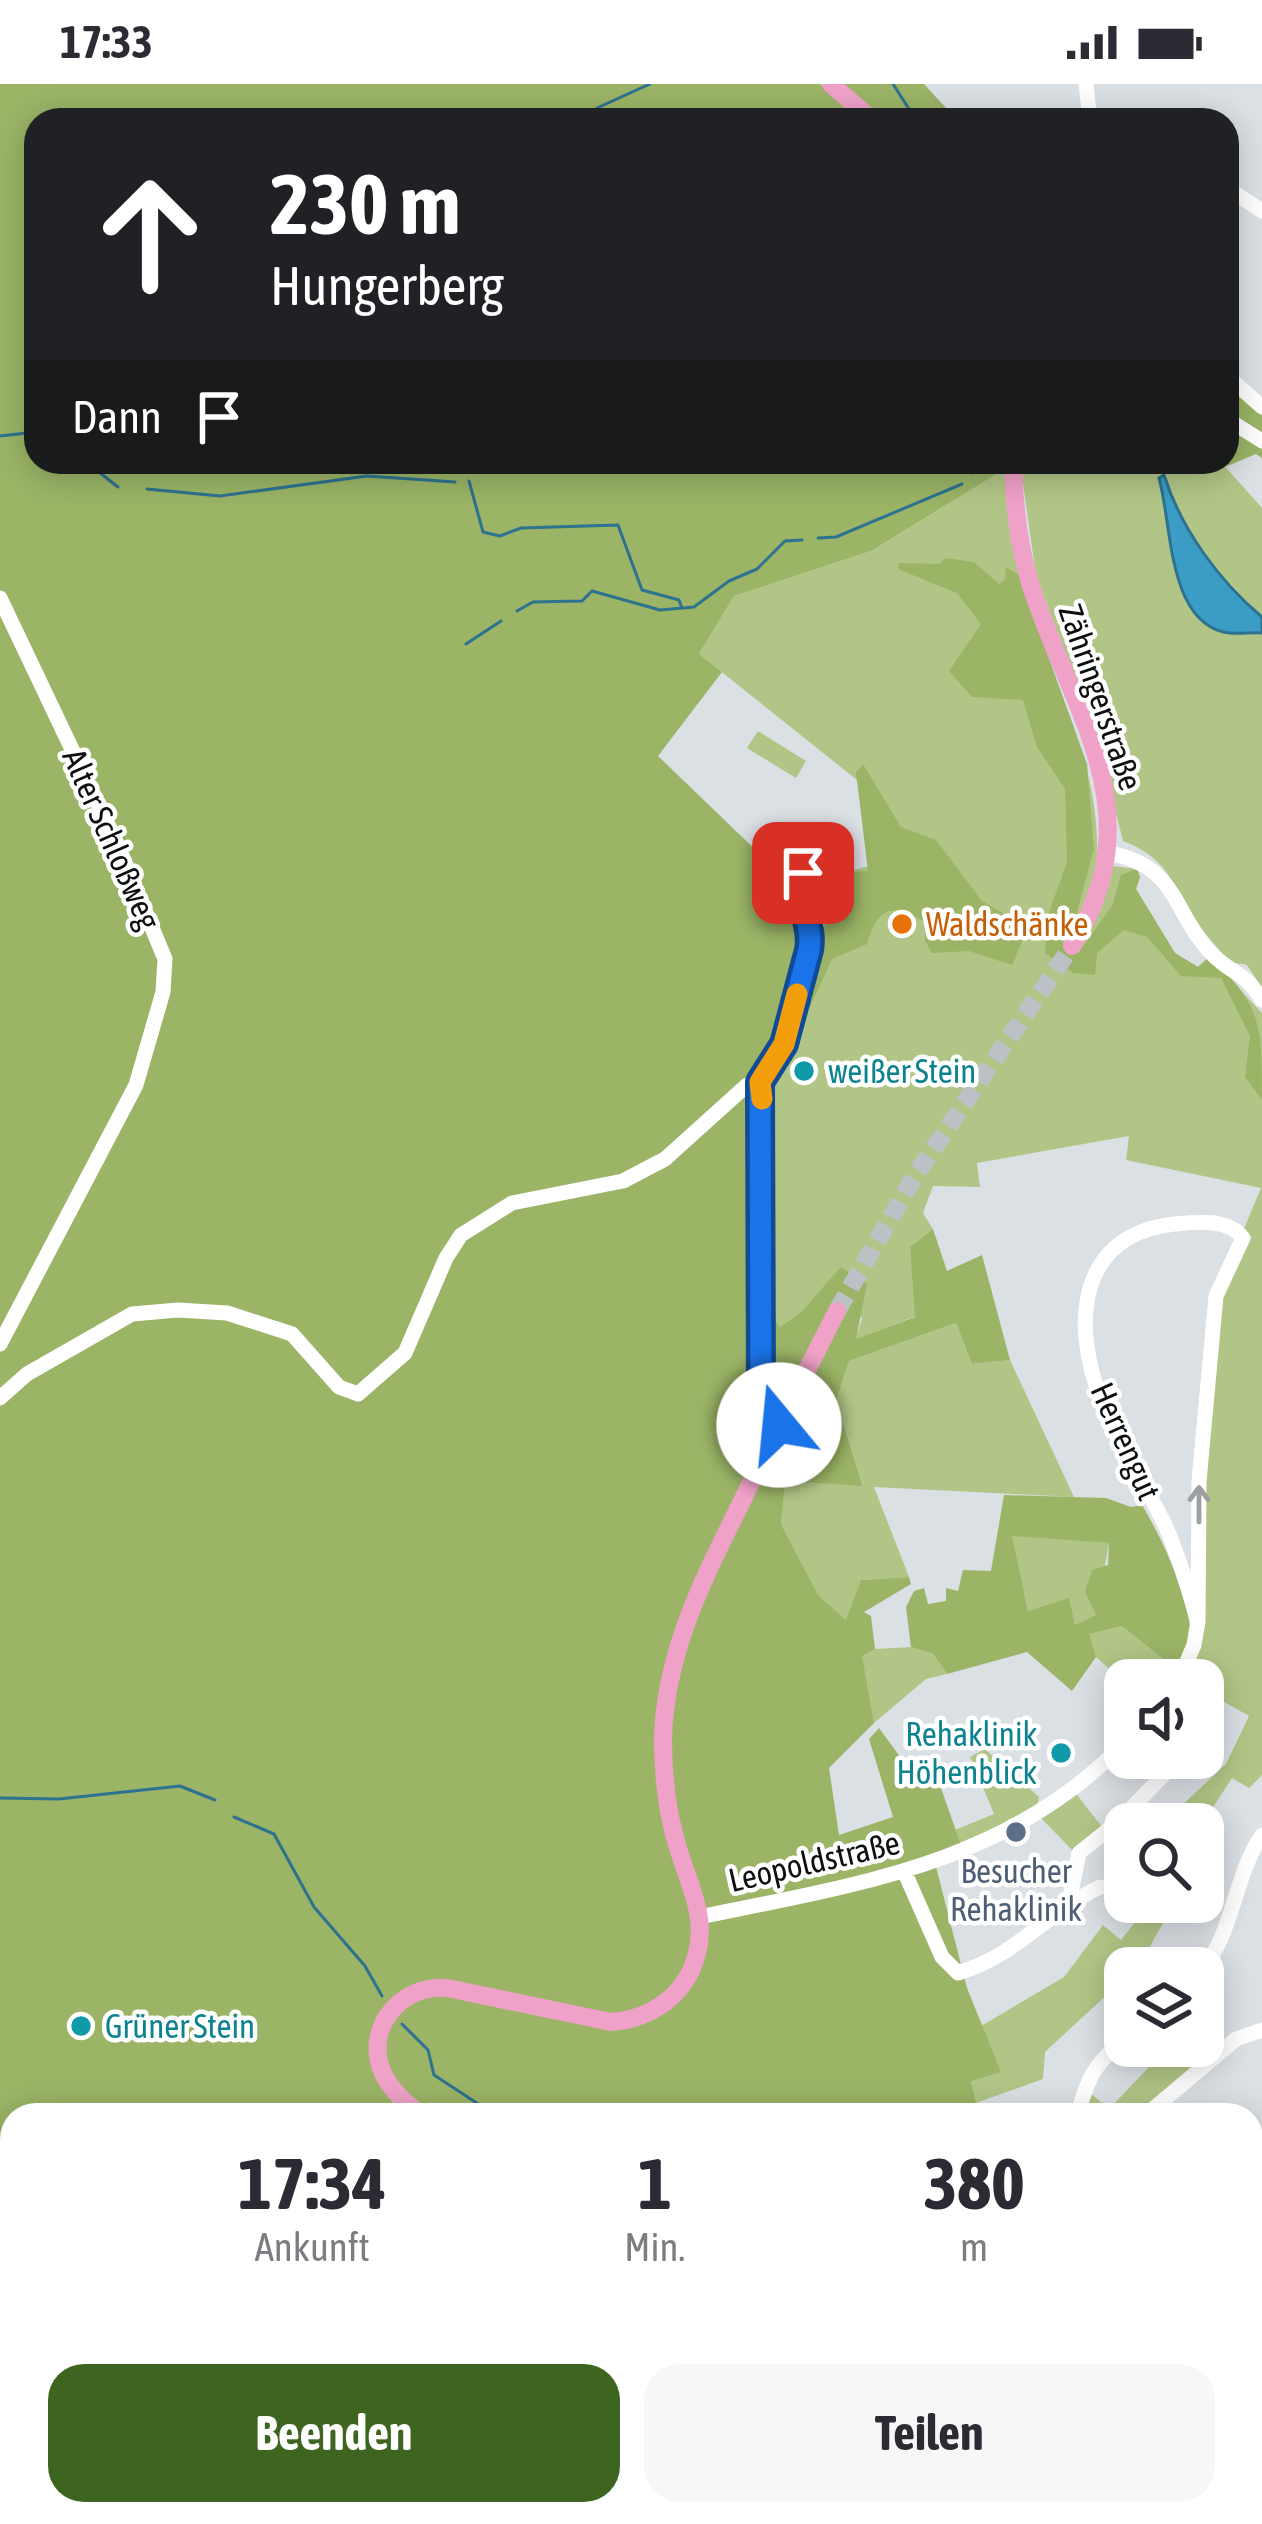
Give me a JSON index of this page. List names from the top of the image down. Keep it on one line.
{"streets":{"main road":["Zähringerstraße","Leopoldstraße"],"street":["Alter Schloßweg","Herrengut"]},"places":["Waldschänke","weißer Stein","Rehaklinik Höhenblick","Besucher Rehaklinik","Grüner Stein"],"page":{"status":"17:33","turn":["230 m","Hungerberg"],"then":"Dann","eta":["17:34","Ankunft","1","Min.","380","m"],"buttons":["Beenden","Teilen"]}}
